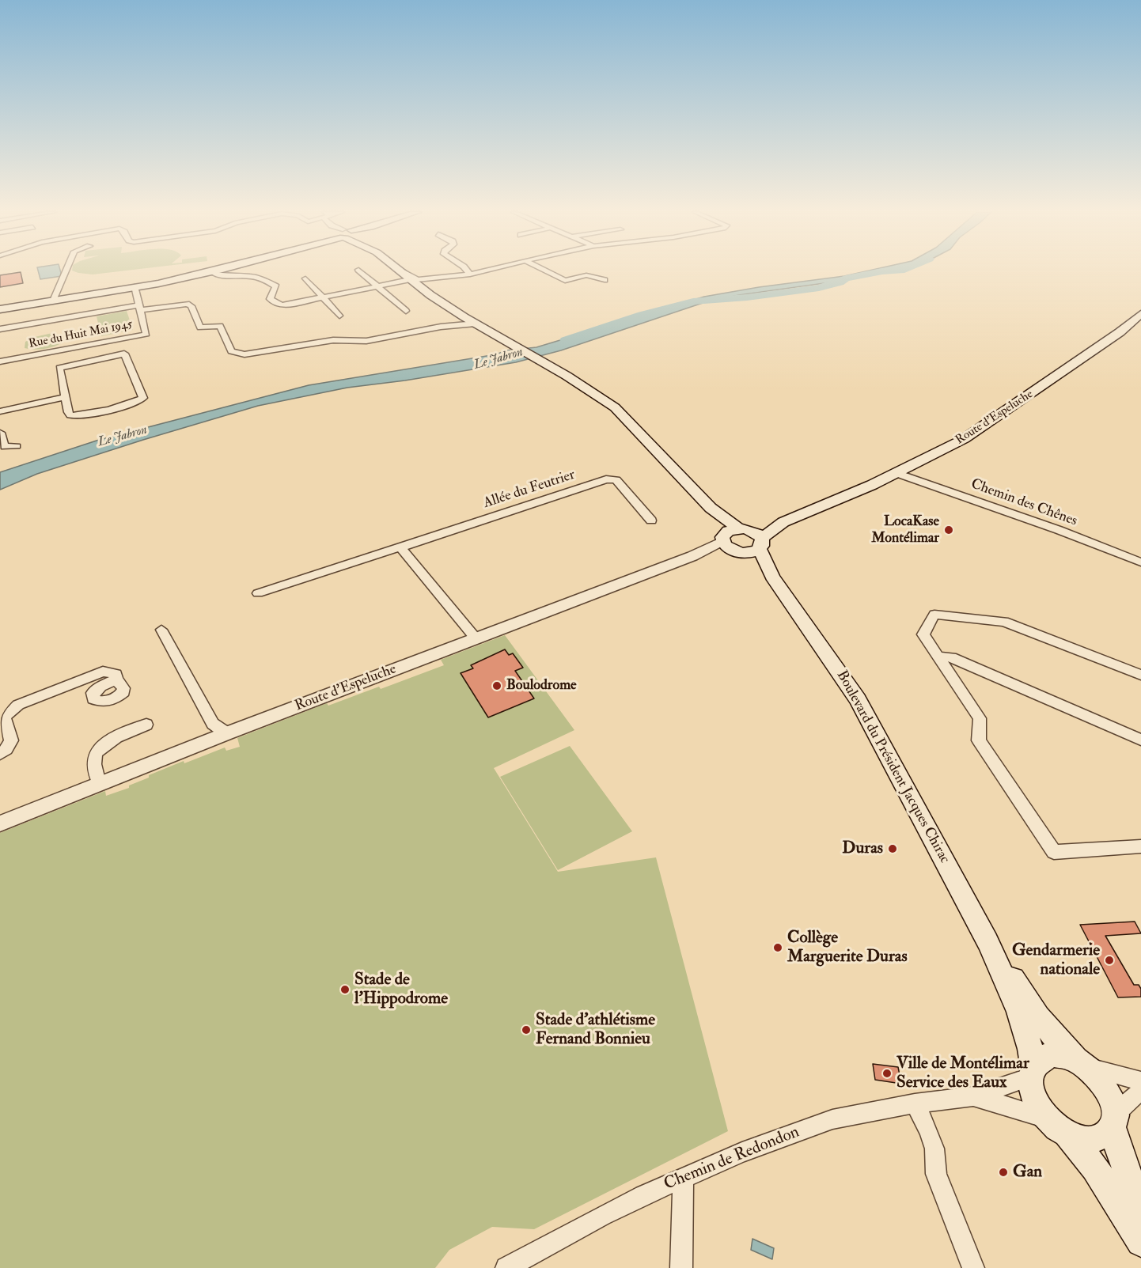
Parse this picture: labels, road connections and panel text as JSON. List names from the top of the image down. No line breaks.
{"streets":{"main road":["Route d'Espeluche","Boulevard du Président Jacques Chirac"],"street":["Rue du Huit Mai 1945","Allée du Feutrier","Chemin des Chênes","Chemin de Redondon"]},"crossings":[["Route d'Espeluche","Chemin des Chênes"],["Route d'Espeluche","Boulevard du Président Jacques Chirac"],["Boulevard du Président Jacques Chirac","Chemin de Redondon"]],"water":["Le Jabron"],"places":["LocaKase Montélimar","Boulodrome","Duras","Collège Marguerite Duras","Gendarmerie nationale","Stade de l'Hippodrome","Stade d'athlétisme Fernand Bonnieu","Ville de Montélimar Service des Eaux","Gan"]}
